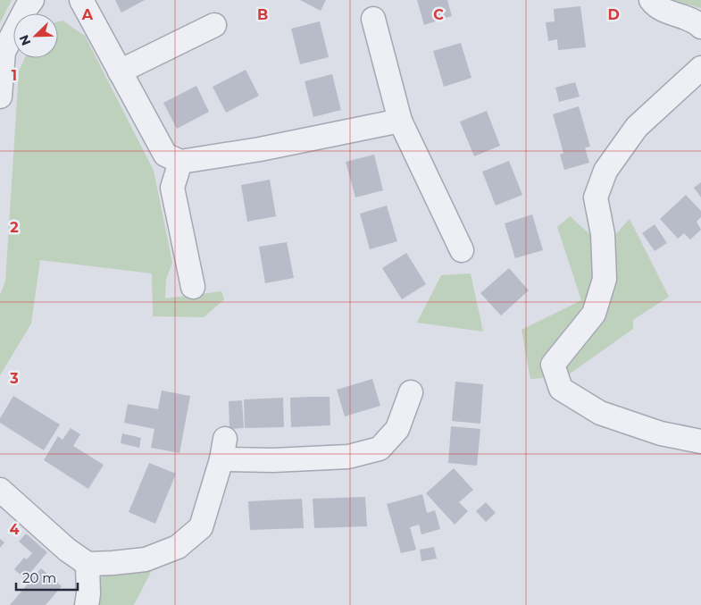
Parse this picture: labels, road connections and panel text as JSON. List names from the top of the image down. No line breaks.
{"scale_bar":"20 m","north":"bottom left","grid":{"columns":["A","B","C","D"],"rows":["1","2","3","4"]}}
